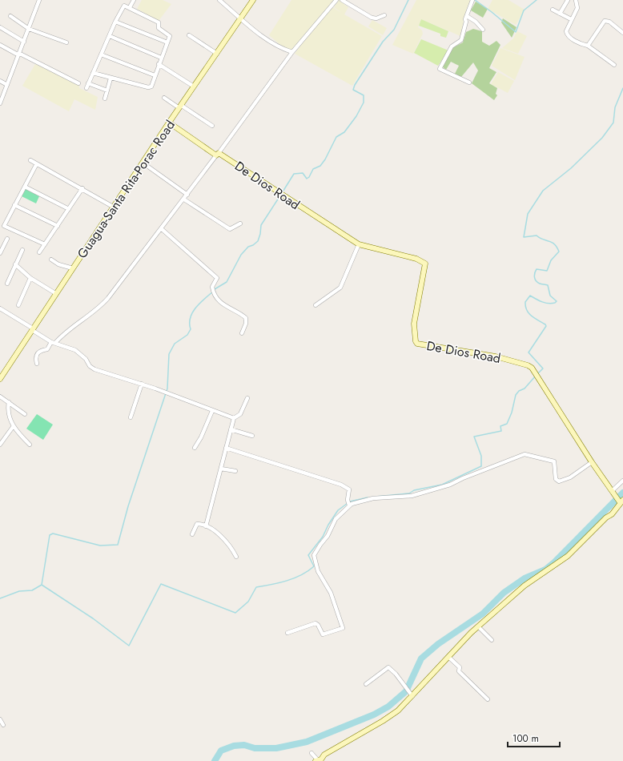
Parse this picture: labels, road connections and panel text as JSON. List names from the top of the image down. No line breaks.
{"streets":{"street":["De Dios Road","Guagua-Santa Rita-Porac Road"]},"crossings":[["De Dios Road","Guagua-Santa Rita-Porac Road"]],"scale_bar":"100 m"}
